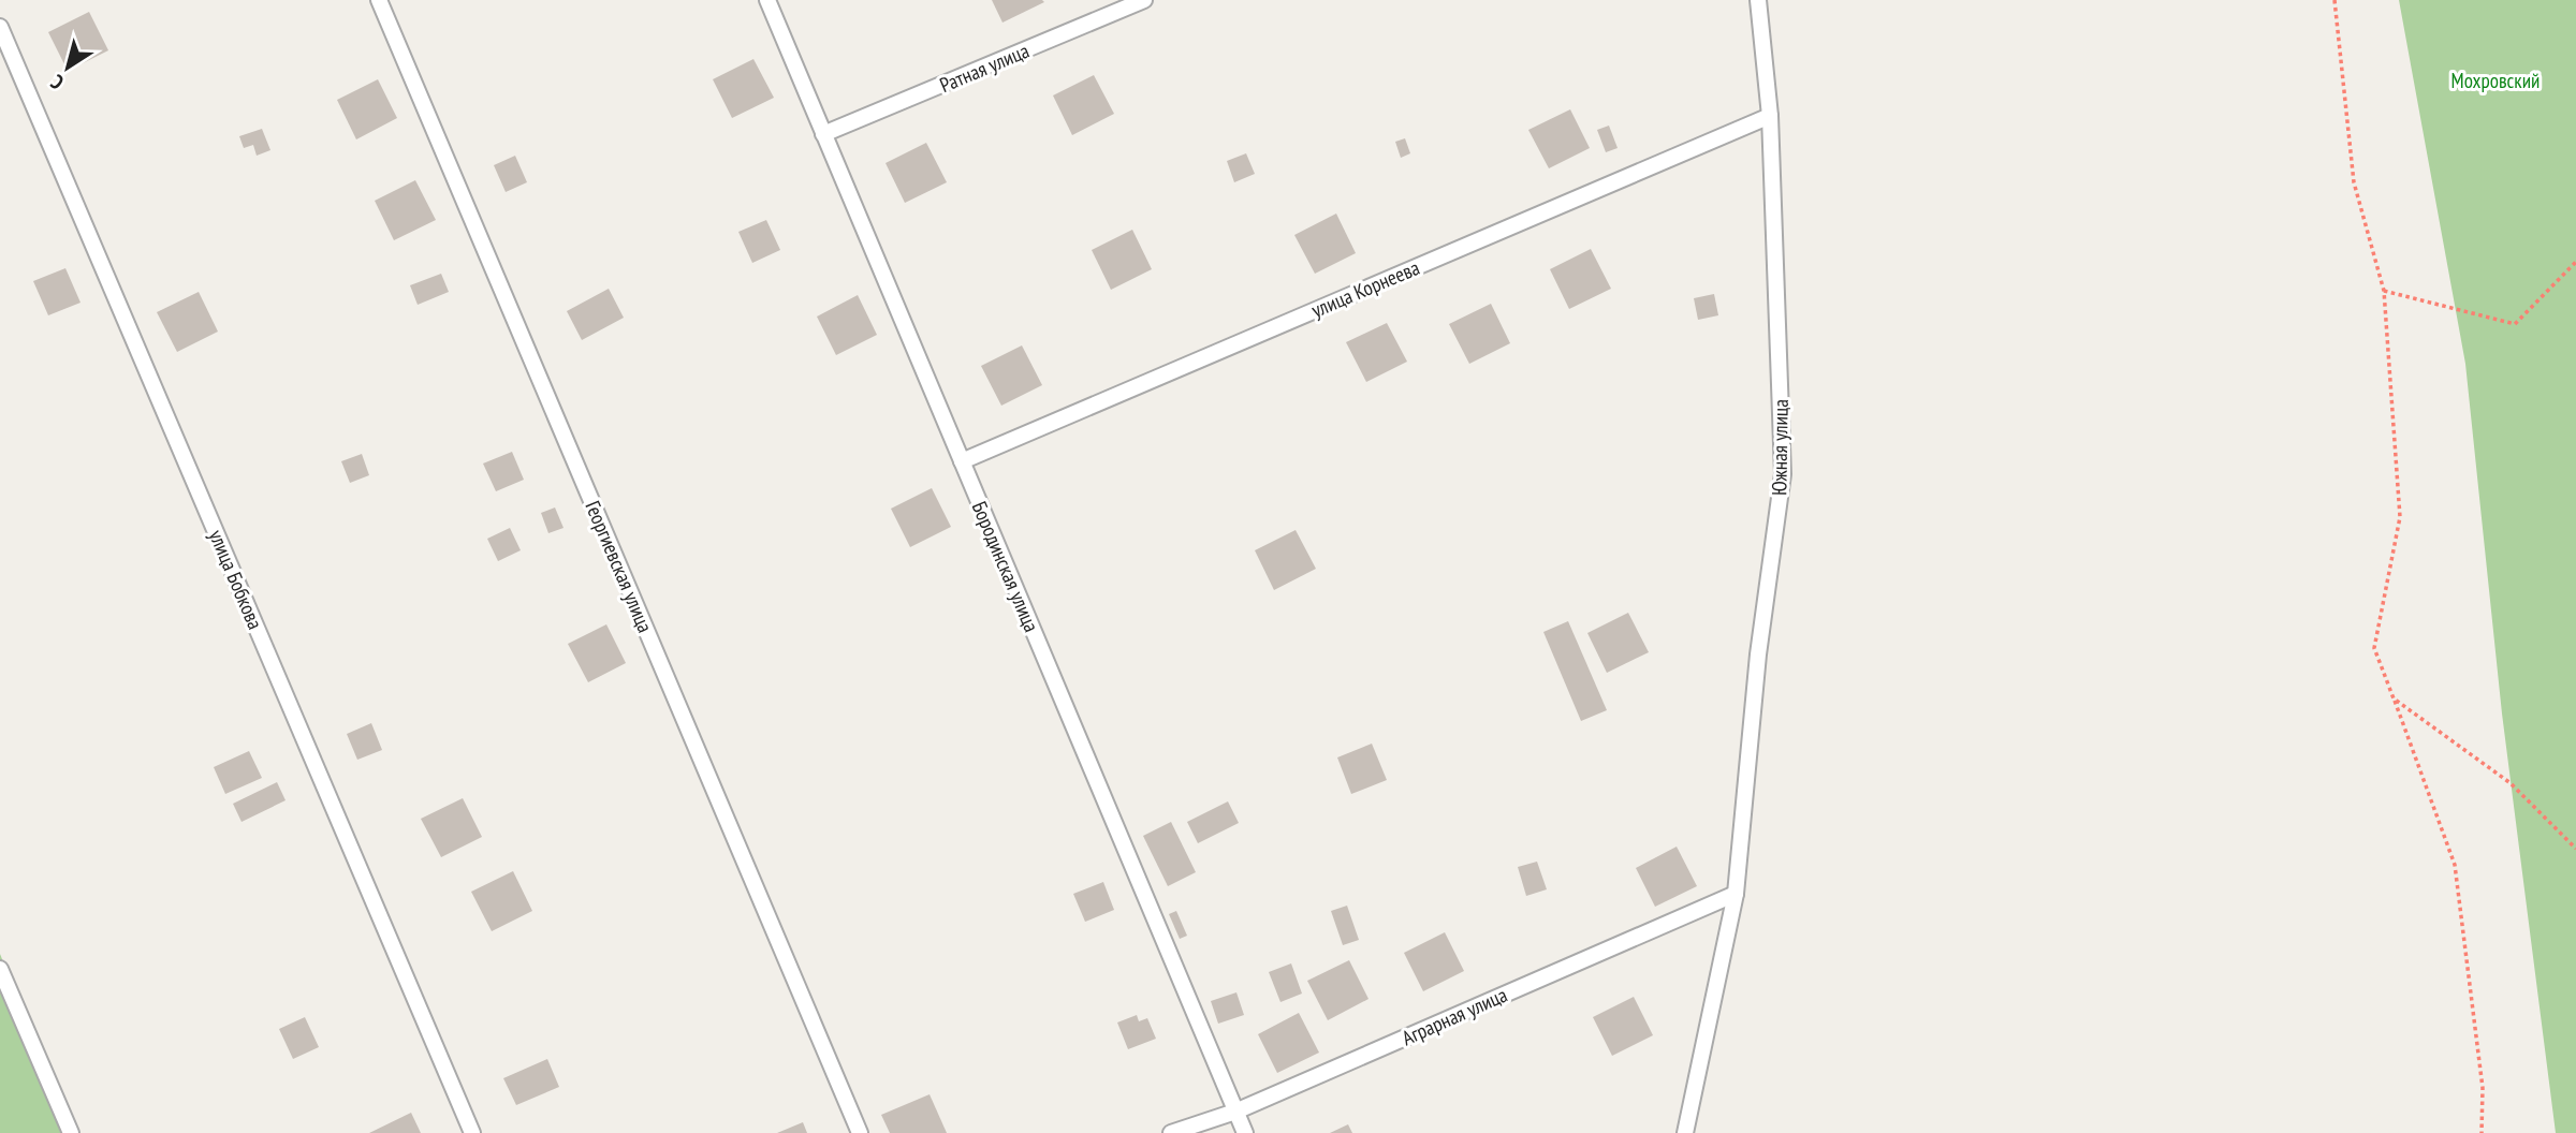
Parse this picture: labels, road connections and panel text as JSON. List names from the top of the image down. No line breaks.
{"streets":{"street":["Ратная улица","улица Корнеева","Южная улица","Георгиевская улица","Бородинская улица","улица Бобкова","Аграрная улица"]},"crossings":[["Ратная улица","Бородинская улица"],["улица Корнеева","Южная улица"],["улица Корнеева","Бородинская улица"],["Южная улица","Аграрная улица"],["Бородинская улица","Аграрная улица"]],"parks":["Мохровский"],"north":"bottom left"}
